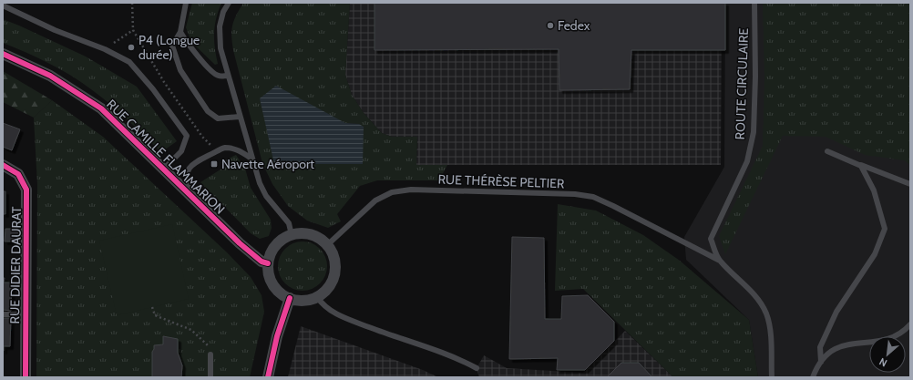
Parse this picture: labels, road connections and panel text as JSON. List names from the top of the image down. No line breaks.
{"streets":{"street":["RUE CAMILLE FLAMMARION","RUE DIDIER DAURAT"],"lane":["ROUTE CIRCULAIRE","RUE THÉRÈSE PELTIER"]},"crossings":[["ROUTE CIRCULAIRE","RUE THÉRÈSE PELTIER"],["RUE CAMILLE FLAMMARION","RUE THÉRÈSE PELTIER"]],"places":{"other":["Fedex","P4 (Longue durée)"],"transit":["Navette Aéroport"]},"north":"bottom left"}
